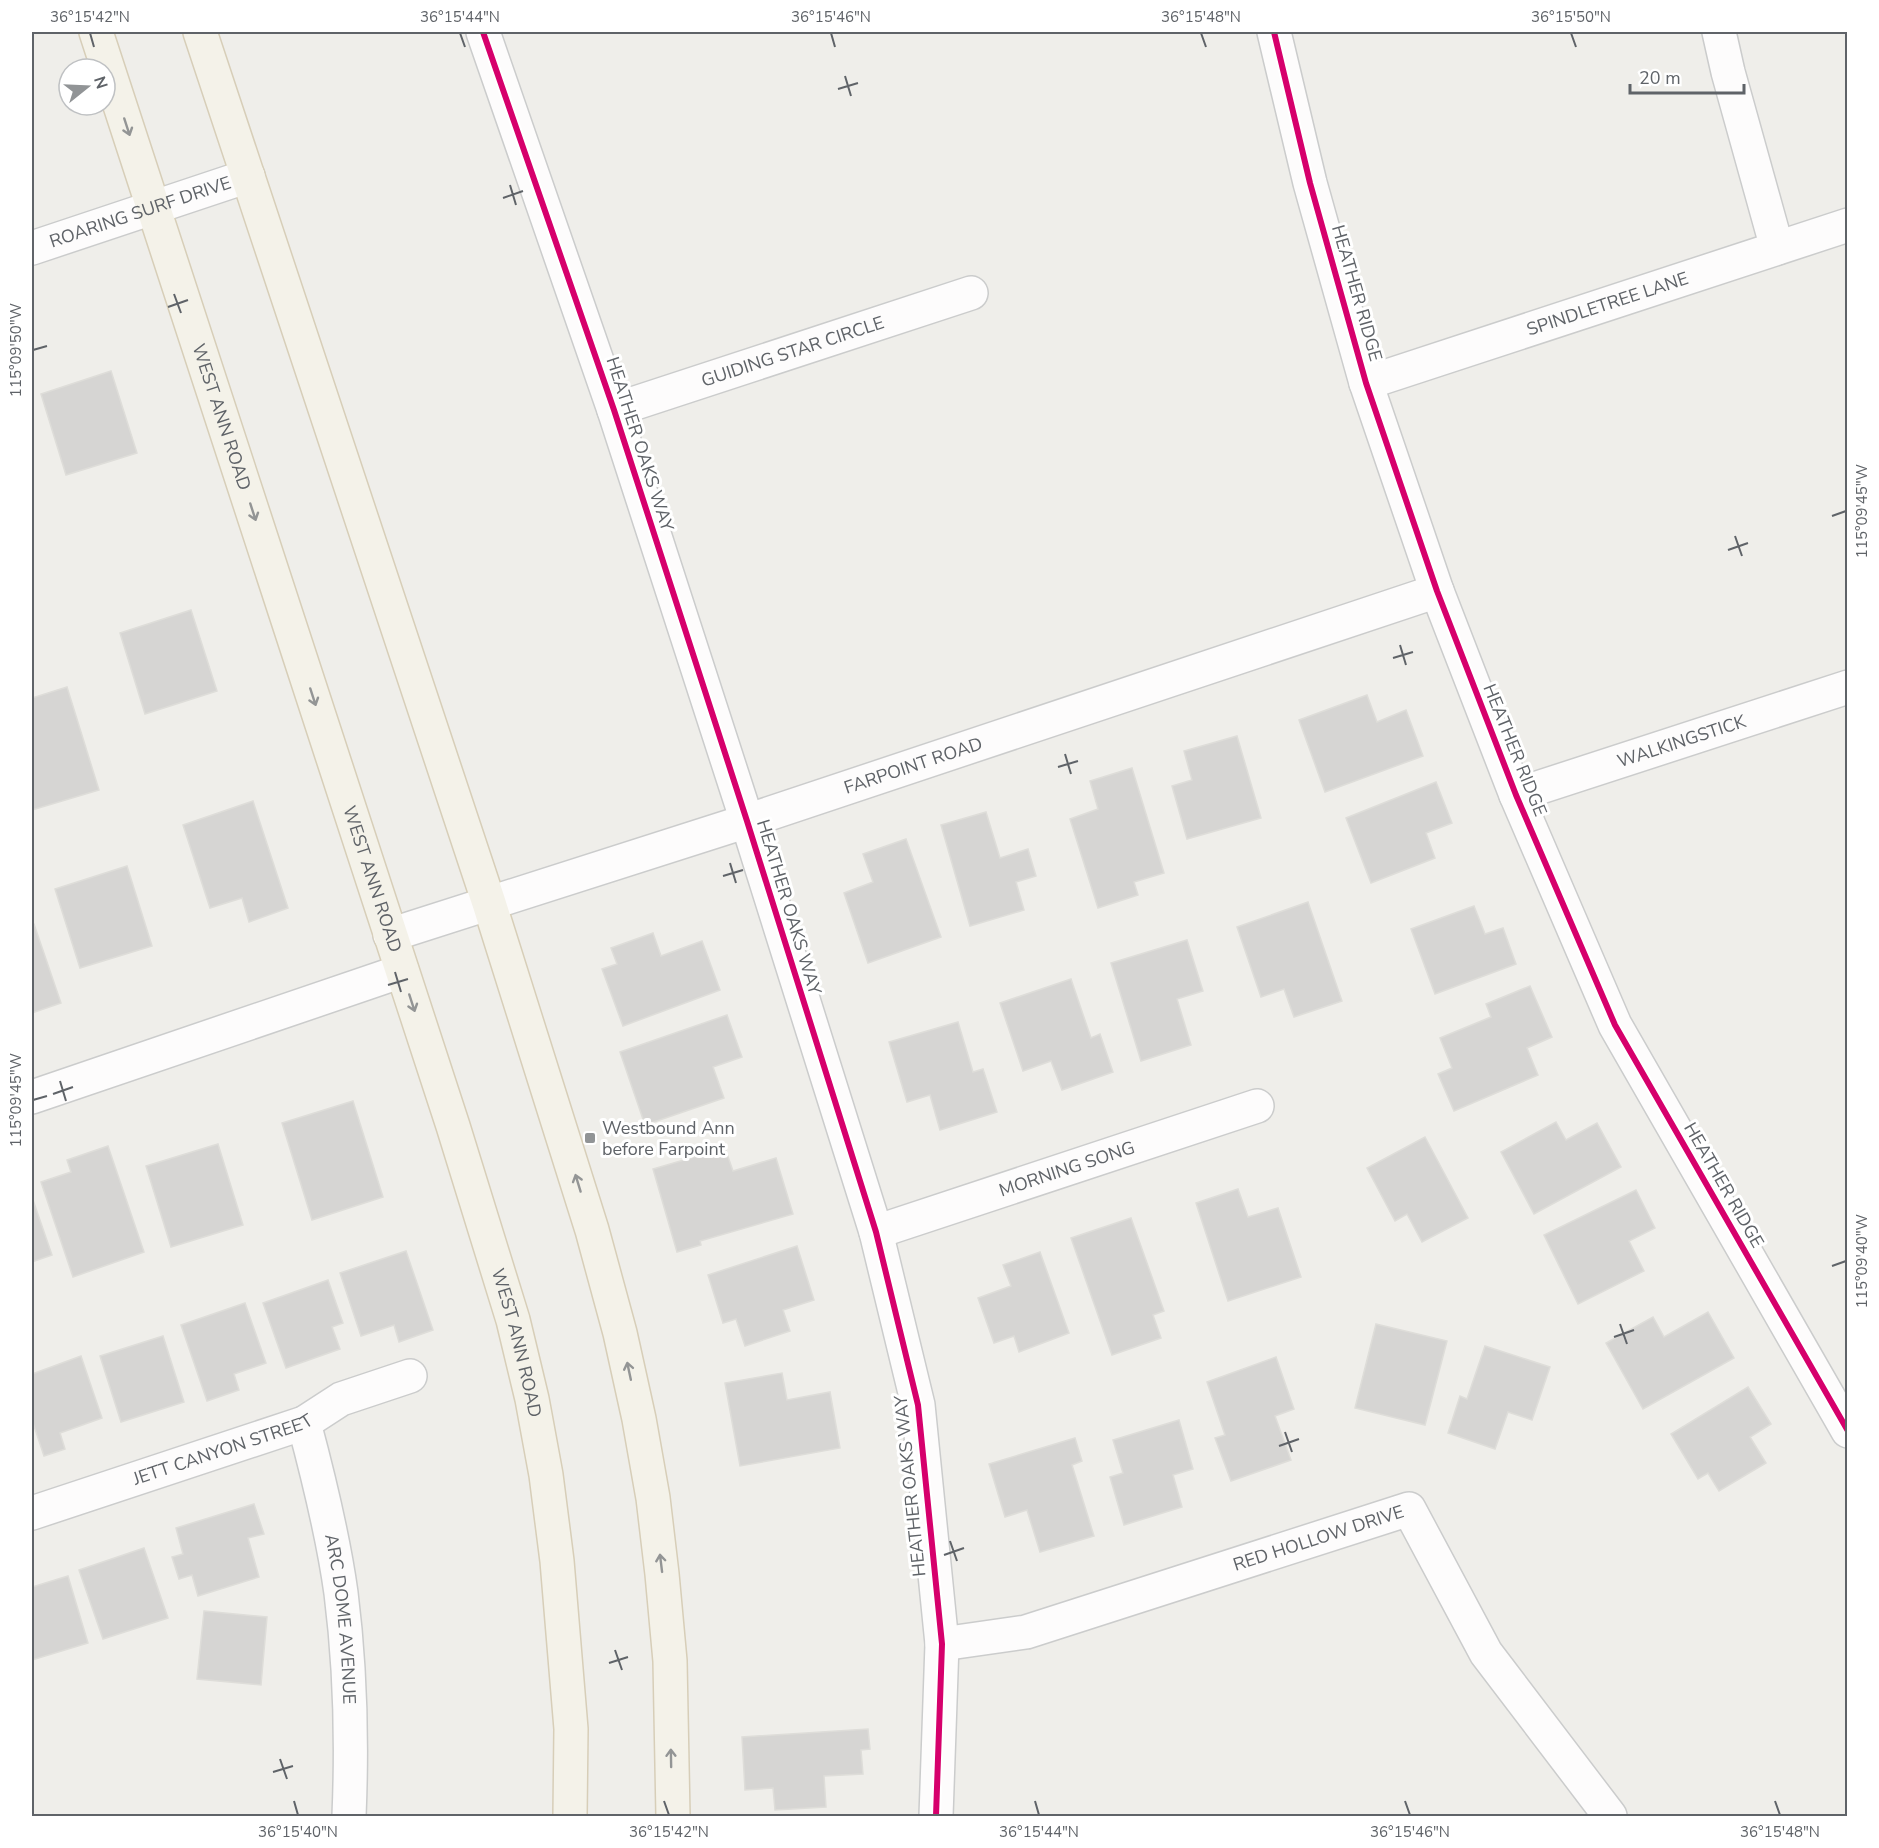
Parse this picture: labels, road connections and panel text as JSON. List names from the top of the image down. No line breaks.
{"streets":{"main road":["WEST ANN ROAD"],"street":["ROARING SURF DRIVE","HEATHER RIDGE","SPINDLETREE LANE","GUIDING STAR CIRCLE","HEATHER OAKS WAY","WALKINGSTICK","FARPOINT ROAD","MORNING SONG","JETT CANYON STREET","RED HOLLOW DRIVE","ARC DOME AVENUE"]},"crossings":[["ROARING SURF DRIVE","WEST ANN ROAD"],["HEATHER RIDGE","SPINDLETREE LANE"],["HEATHER RIDGE","WALKINGSTICK"],["HEATHER RIDGE","FARPOINT ROAD"],["GUIDING STAR CIRCLE","HEATHER OAKS WAY"],["WEST ANN ROAD","FARPOINT ROAD"],["HEATHER OAKS WAY","FARPOINT ROAD"],["HEATHER OAKS WAY","MORNING SONG"],["HEATHER OAKS WAY","RED HOLLOW DRIVE"],["JETT CANYON STREET","ARC DOME AVENUE"]],"places":{"transit":["Westbound Ann before Farpoint"]},"scale_bar":"20 m","north":"right","coordinates":["36°15'42\"N","36°15'44\"N","36°15'46\"N","36°15'48\"N","36°15'50\"N","115°09'50\"W","115°09'45\"W","115°09'40\"W","36°15'40\"N"]}
